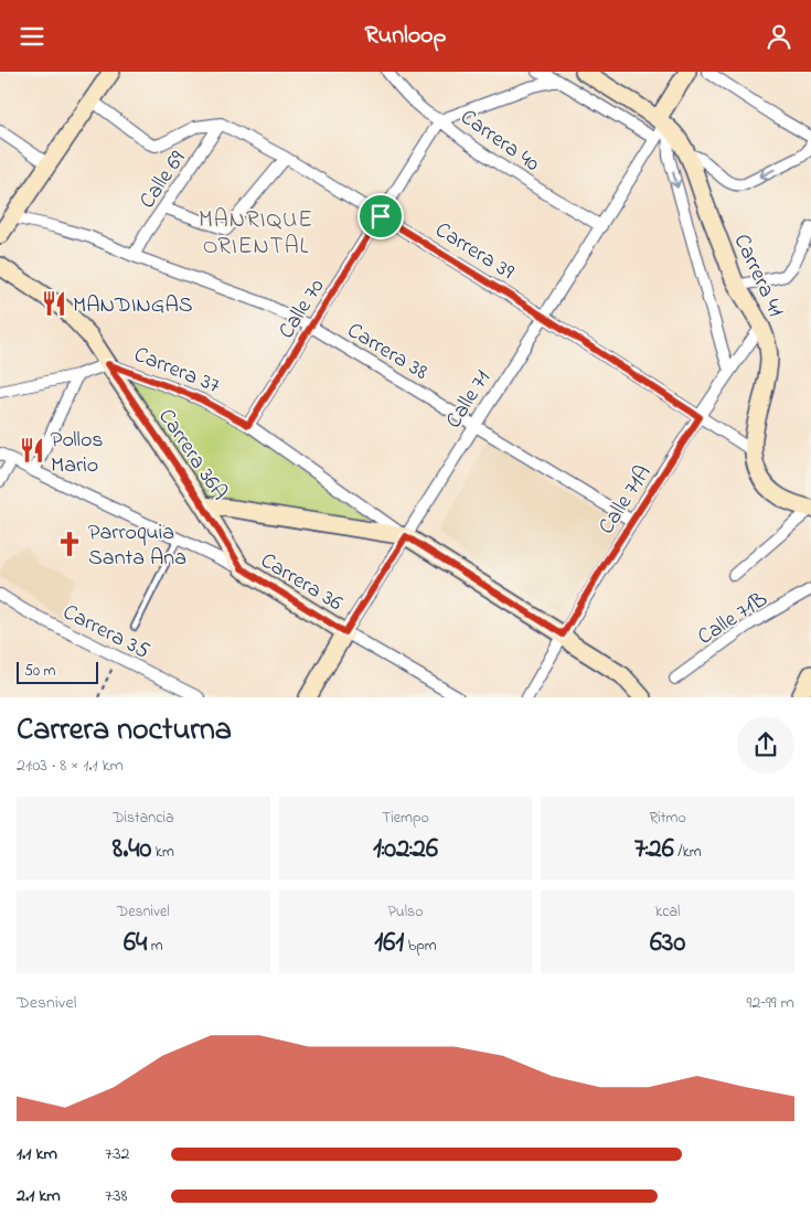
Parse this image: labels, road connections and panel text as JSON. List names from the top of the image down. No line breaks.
{"streets":{"street":["Carrera 40","Calle 69","Carrera 39","Carrera 41","Calle 70","Carrera 38","Carrera 37","Calle 71","Carrera 36A","Calle 71A","Carrera 36","Calle 71B","Carrera 35"]},"crossings":[["Carrera 40","Calle 70"],["Carrera 40","Calle 71"],["Calle 69","Carrera 39"],["Calle 69","Carrera 38"],["Carrera 39","Carrera 41"],["Carrera 39","Calle 70"],["Carrera 39","Calle 71"],["Carrera 39","Calle 71A"],["Carrera 41","Calle 71"],["Carrera 41","Calle 71A"],["Calle 70","Carrera 38"],["Calle 70","Carrera 37"],["Carrera 38","Calle 71"],["Carrera 38","Calle 71A"],["Carrera 37","Calle 71"],["Carrera 37","Carrera 36A"],["Carrera 37","Calle 71A"],["Calle 71","Carrera 36"],["Carrera 36A","Carrera 36"]],"districts":["MANRIQUE ORIENTAL"],"places":{"restaurant":["MANDINGAS","Pollos Mario"],"church":["Parroquia Santa Ana"]},"scale_bar":"50 m","page":{"header":"Runloop","scale":"50 m","heading":["Carrera nocturna","21:03 · 8 × 1.1 km"],"stats":[["Distancia","8.40 km"],["Tiempo","1:02:26"],["Ritmo","7:26 /km"],["Desnivel","64 m"],["Pulso","161 bpm"],["kcal","630"]],"chart":["Desnivel","92–99 m"],"list":[{"name":"1.1 km","note":"7:32"},{"name":"2.1 km","note":"7:38"}]}}
